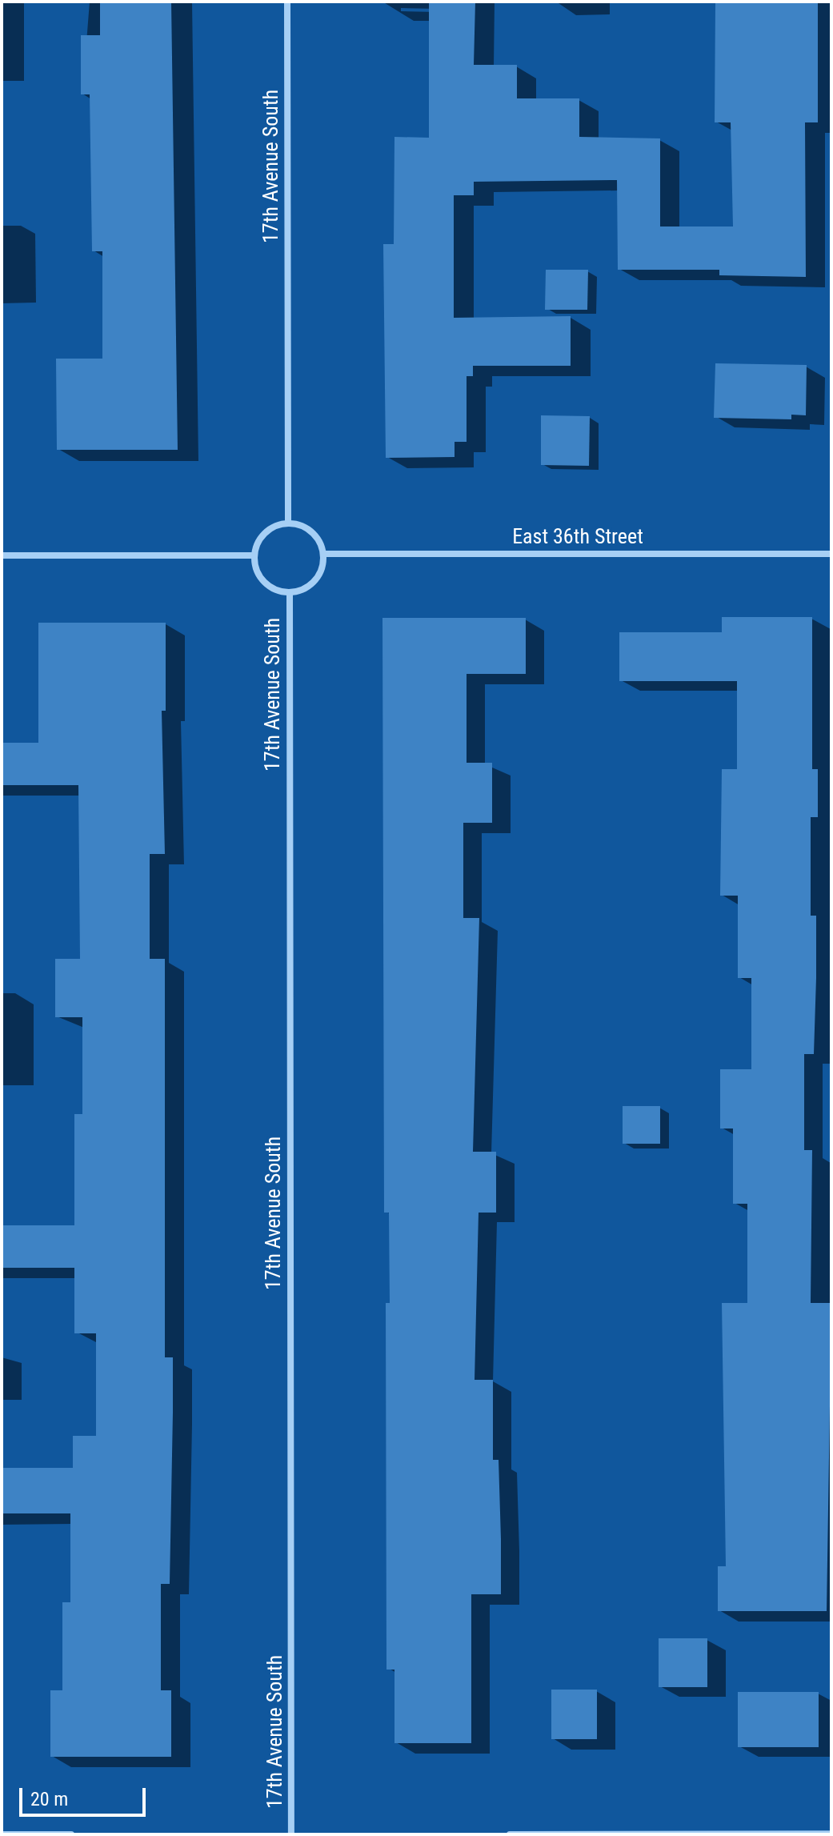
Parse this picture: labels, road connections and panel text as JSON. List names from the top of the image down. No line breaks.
{"streets":{"street":["17th Avenue South","East 36th Street"]},"crossings":[["17th Avenue South","East 36th Street"]],"scale_bar":"20 m"}
